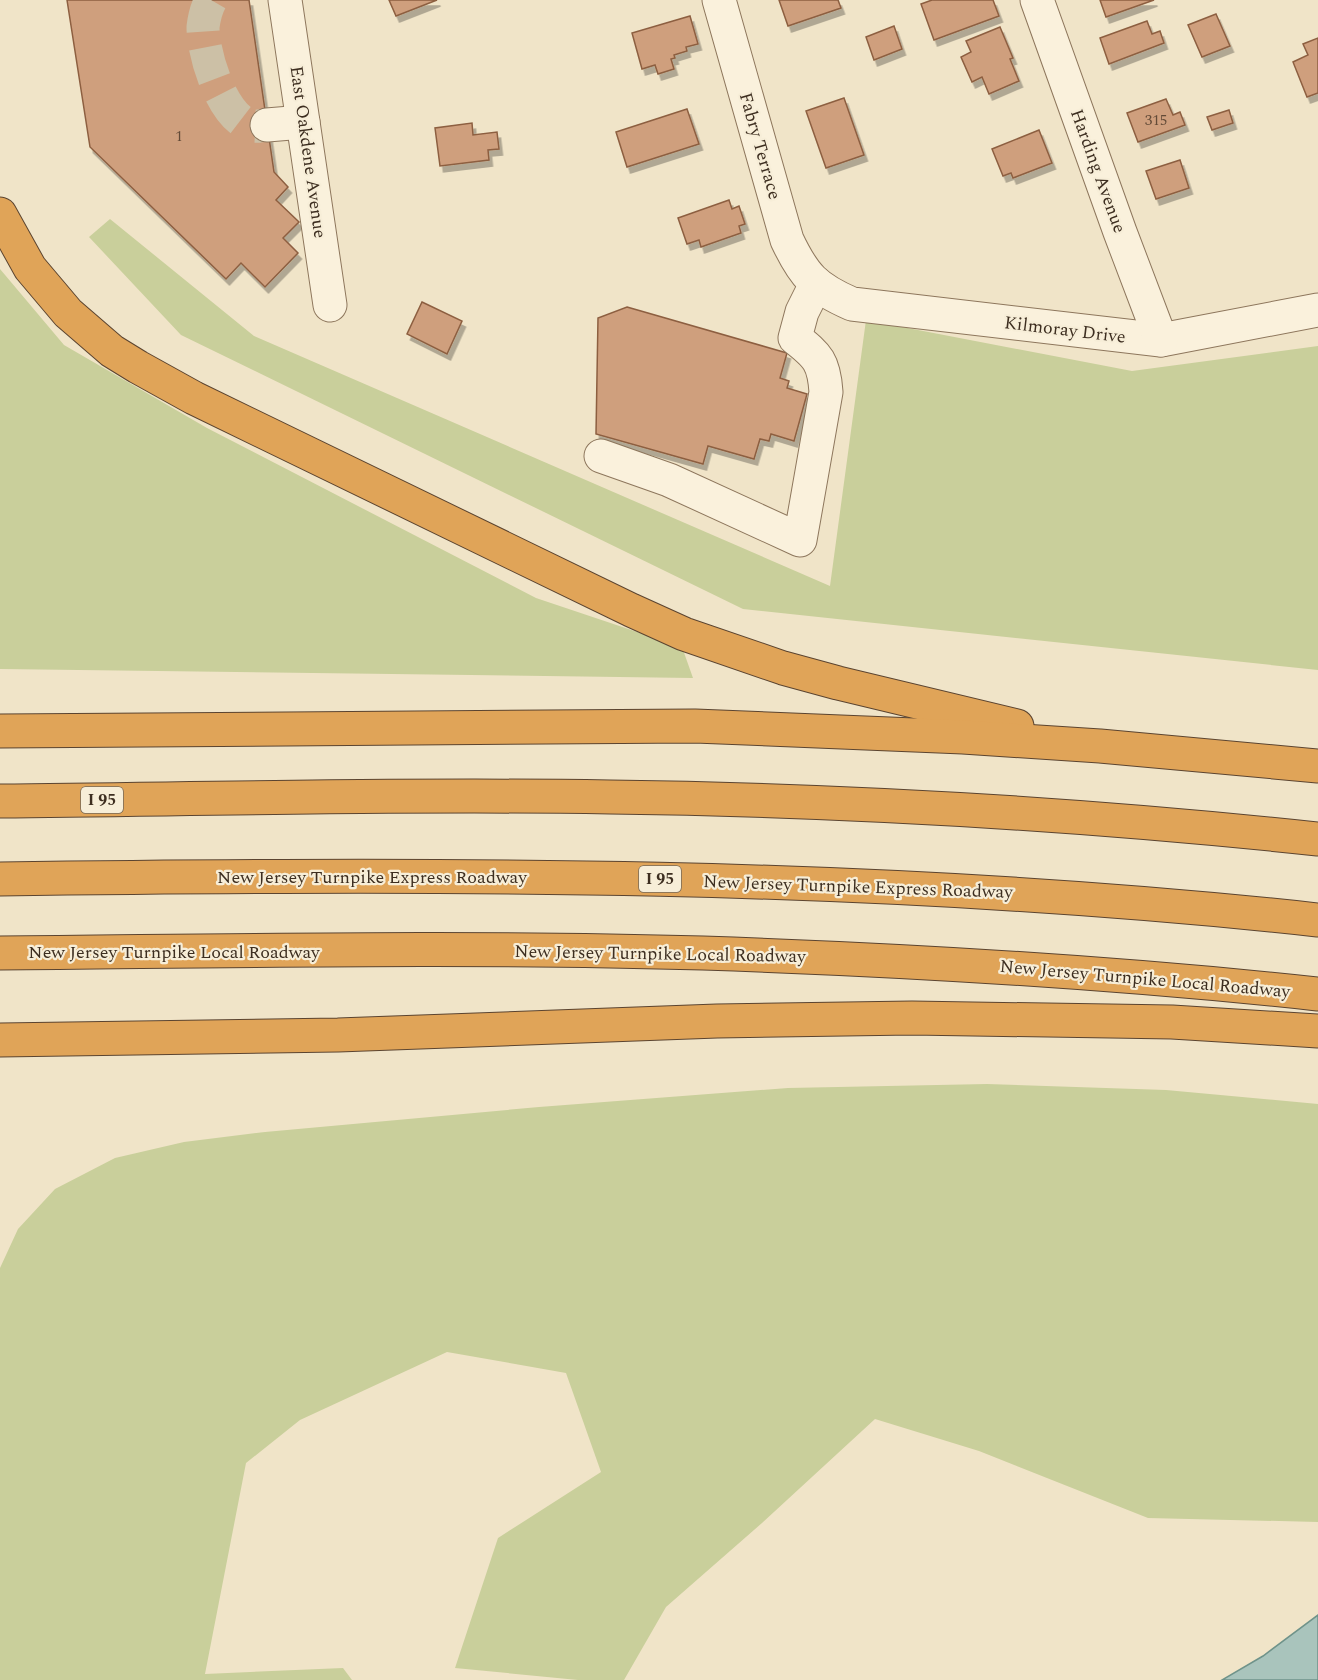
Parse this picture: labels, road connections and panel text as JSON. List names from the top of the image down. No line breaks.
{"streets":{"highway":["I 95","New Jersey Turnpike Express Roadway","New Jersey Turnpike Local Roadway"],"street":["Fabry Terrace","East Oakdene Avenue","Harding Avenue","Kilmoray Drive"]},"crossings":[["Fabry Terrace","Kilmoray Drive"],["Harding Avenue","Kilmoray Drive"]],"house_numbers":["315","1"]}
